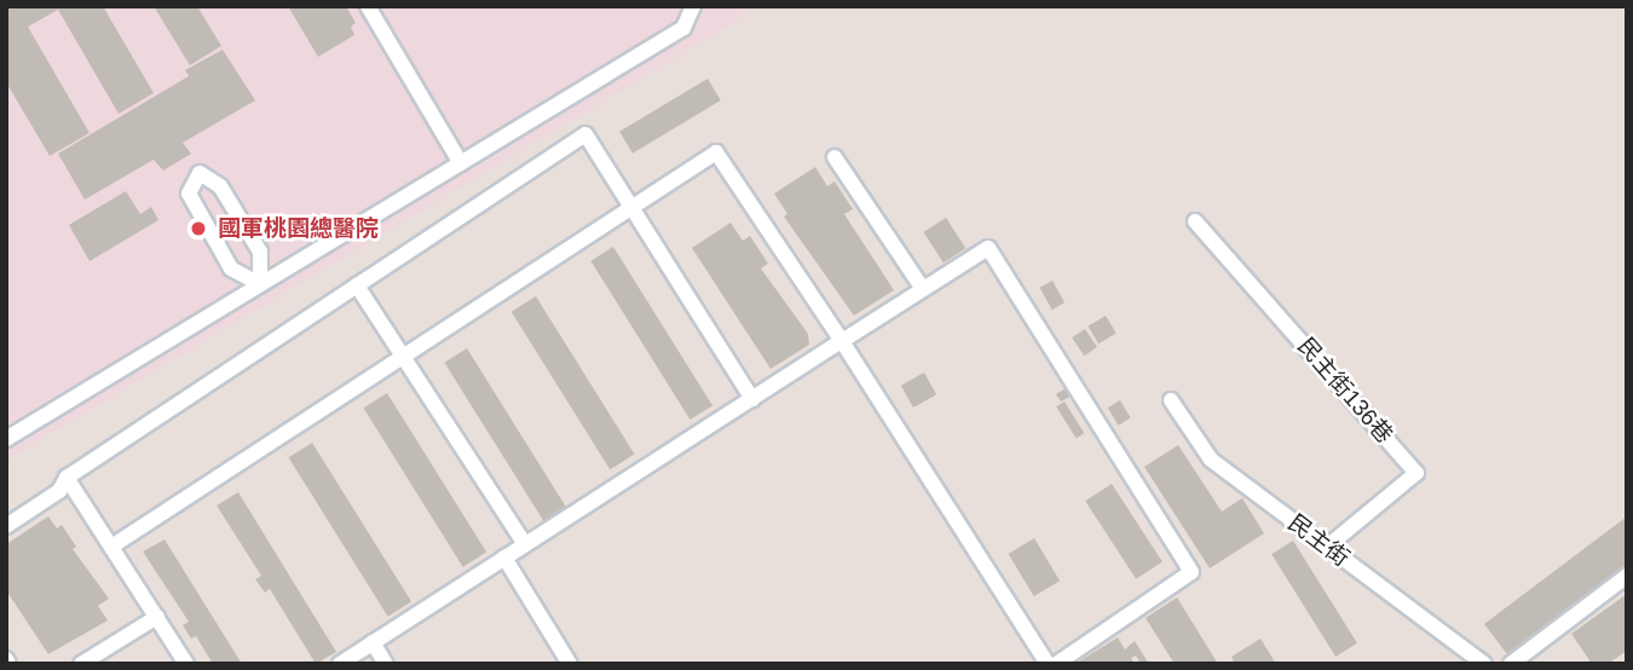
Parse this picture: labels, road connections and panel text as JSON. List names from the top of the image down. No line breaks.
{"streets":{"street":["民主街136巷","民主街"]},"crossings":[["民主街136巷","民主街"]],"places":["國軍桃園總醫院"]}
